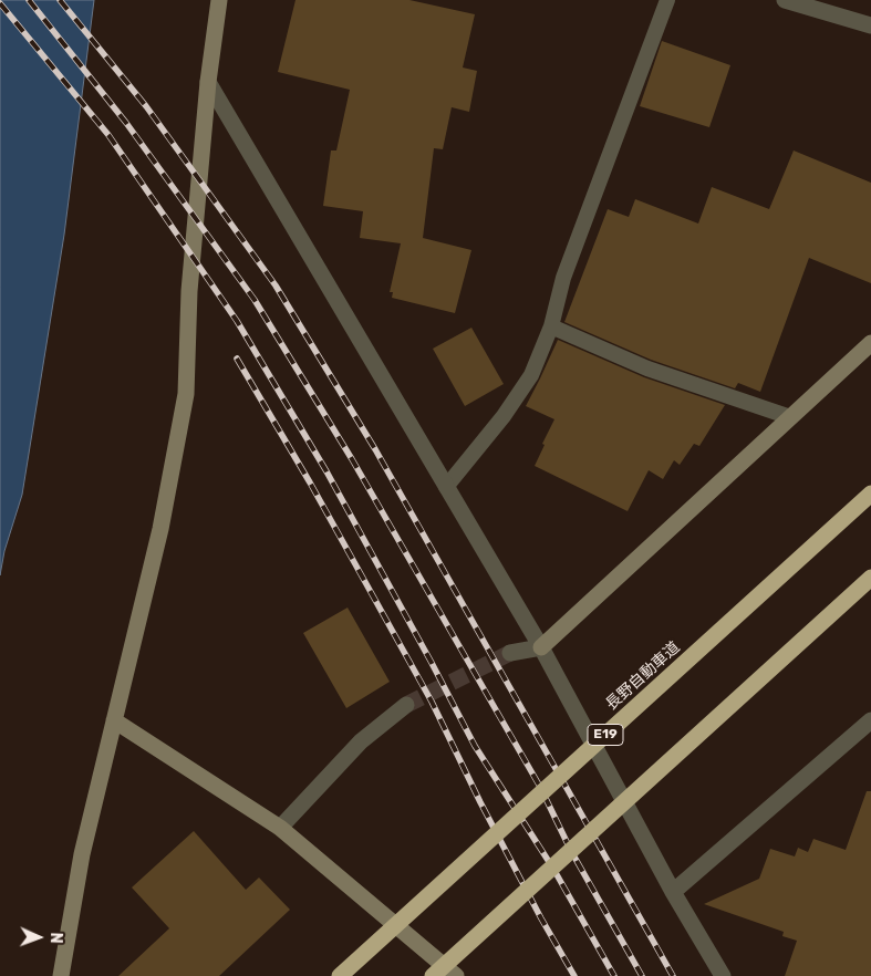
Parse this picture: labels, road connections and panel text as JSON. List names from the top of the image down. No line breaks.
{"streets":{"highway":["長野自動車道","E19"]},"north":"right"}
